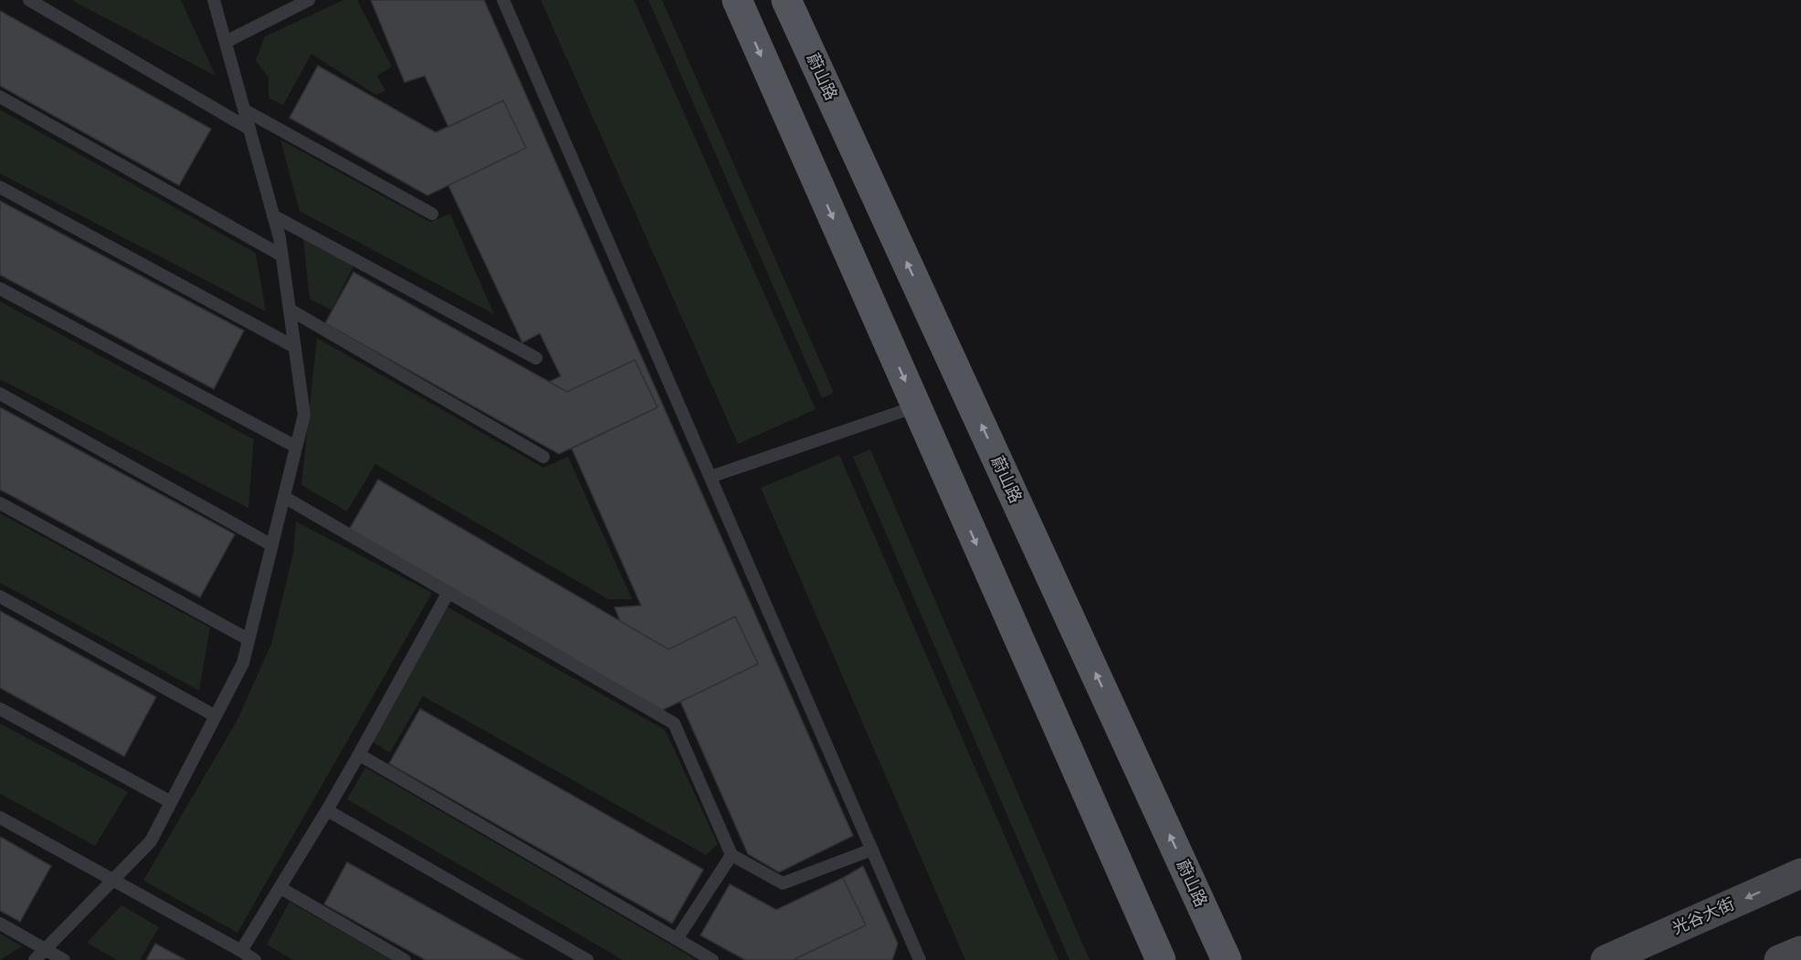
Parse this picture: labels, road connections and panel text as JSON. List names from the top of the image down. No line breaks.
{"streets":{"main road":["蔚山路","光谷大街"]},"one_way":["光谷大街"]}
